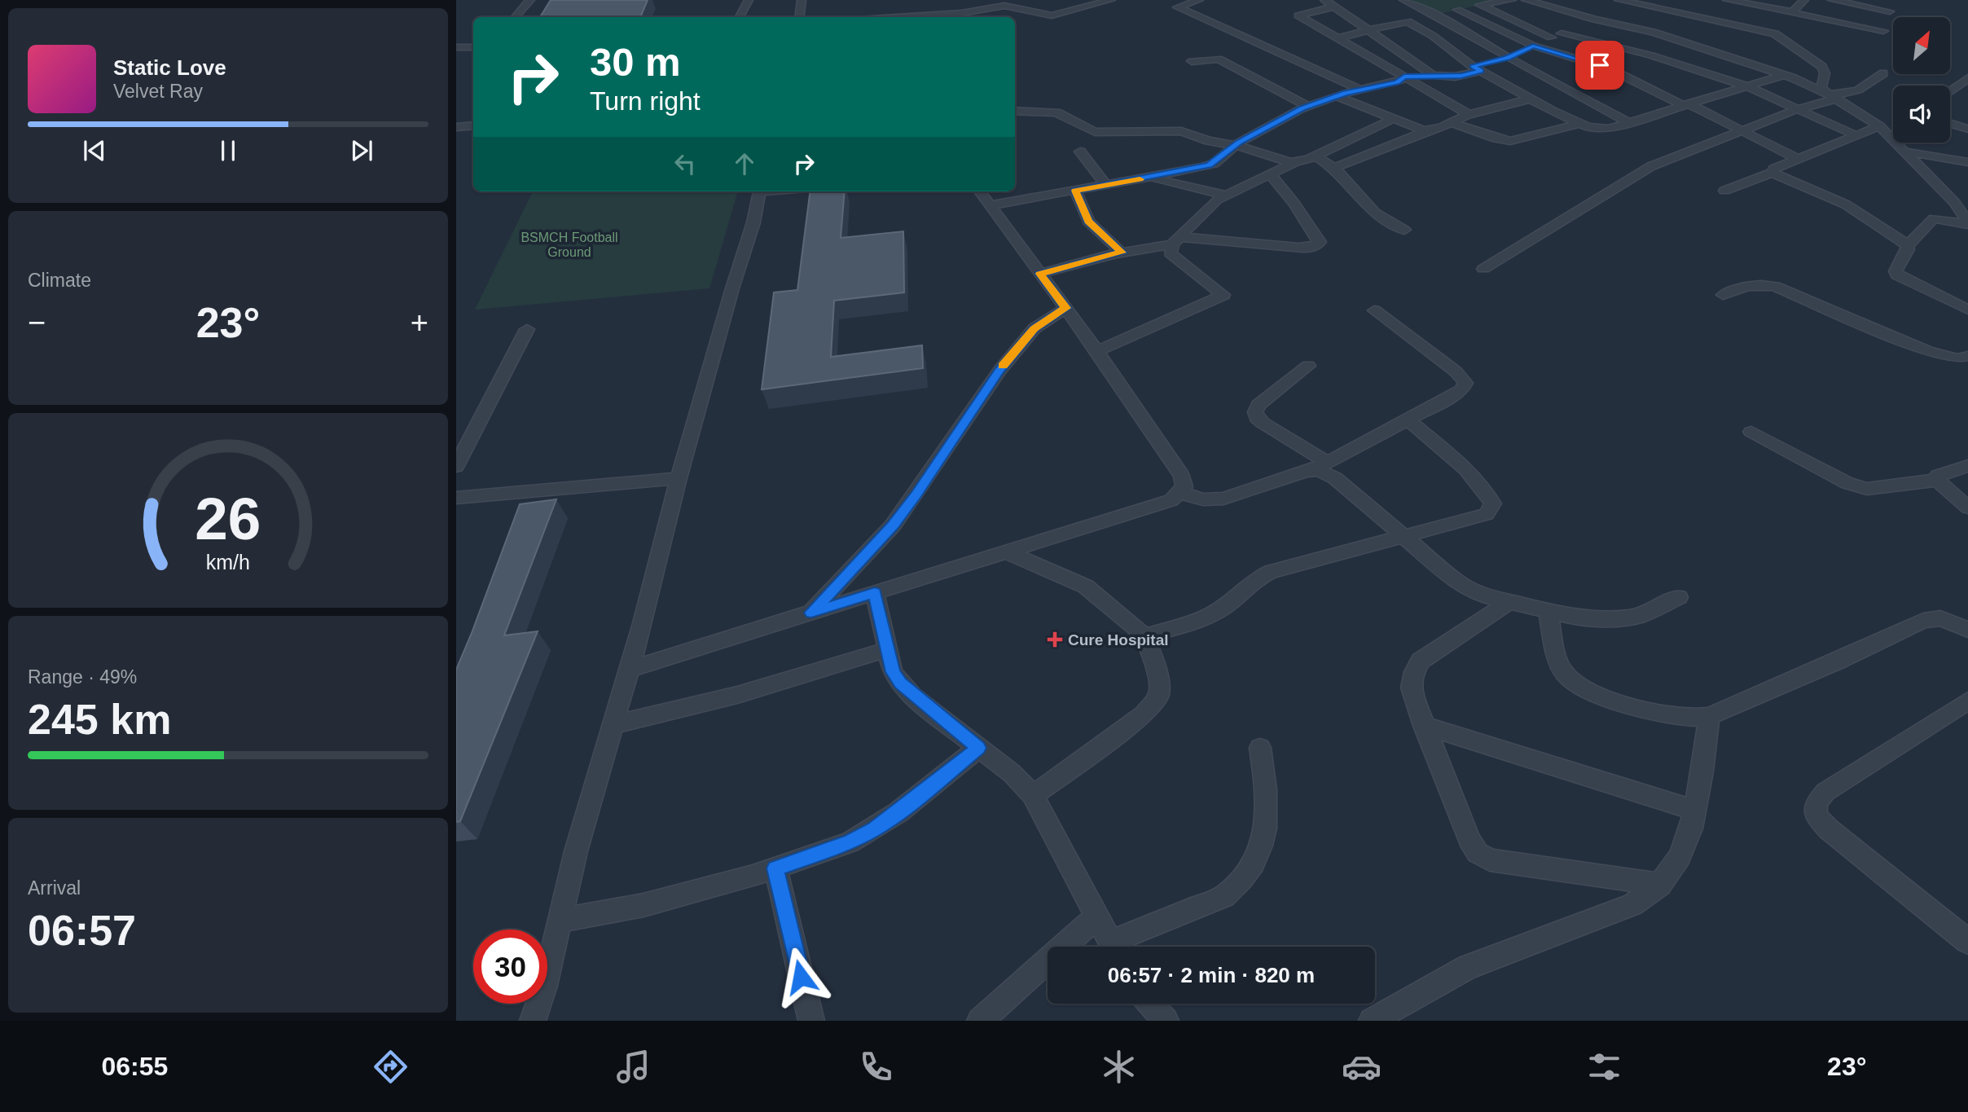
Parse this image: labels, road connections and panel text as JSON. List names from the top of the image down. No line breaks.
{"parks":["BSMCH Football Ground"],"places":{"health":["Cure Hospital"]},"north":"top right","page":{"turn":["30 m","Turn right"],"song":["Static Love","Velvet Ray"],"tile":["Climate",["Range · 49%","245 km"],["Arrival","06:57"]],"heat":["−","23°","+"],"limit":"30","trip":"06:57 · 2 min · 820 m","tabs":["06:55","23°"],"gauge":["26","km/h"]}}
